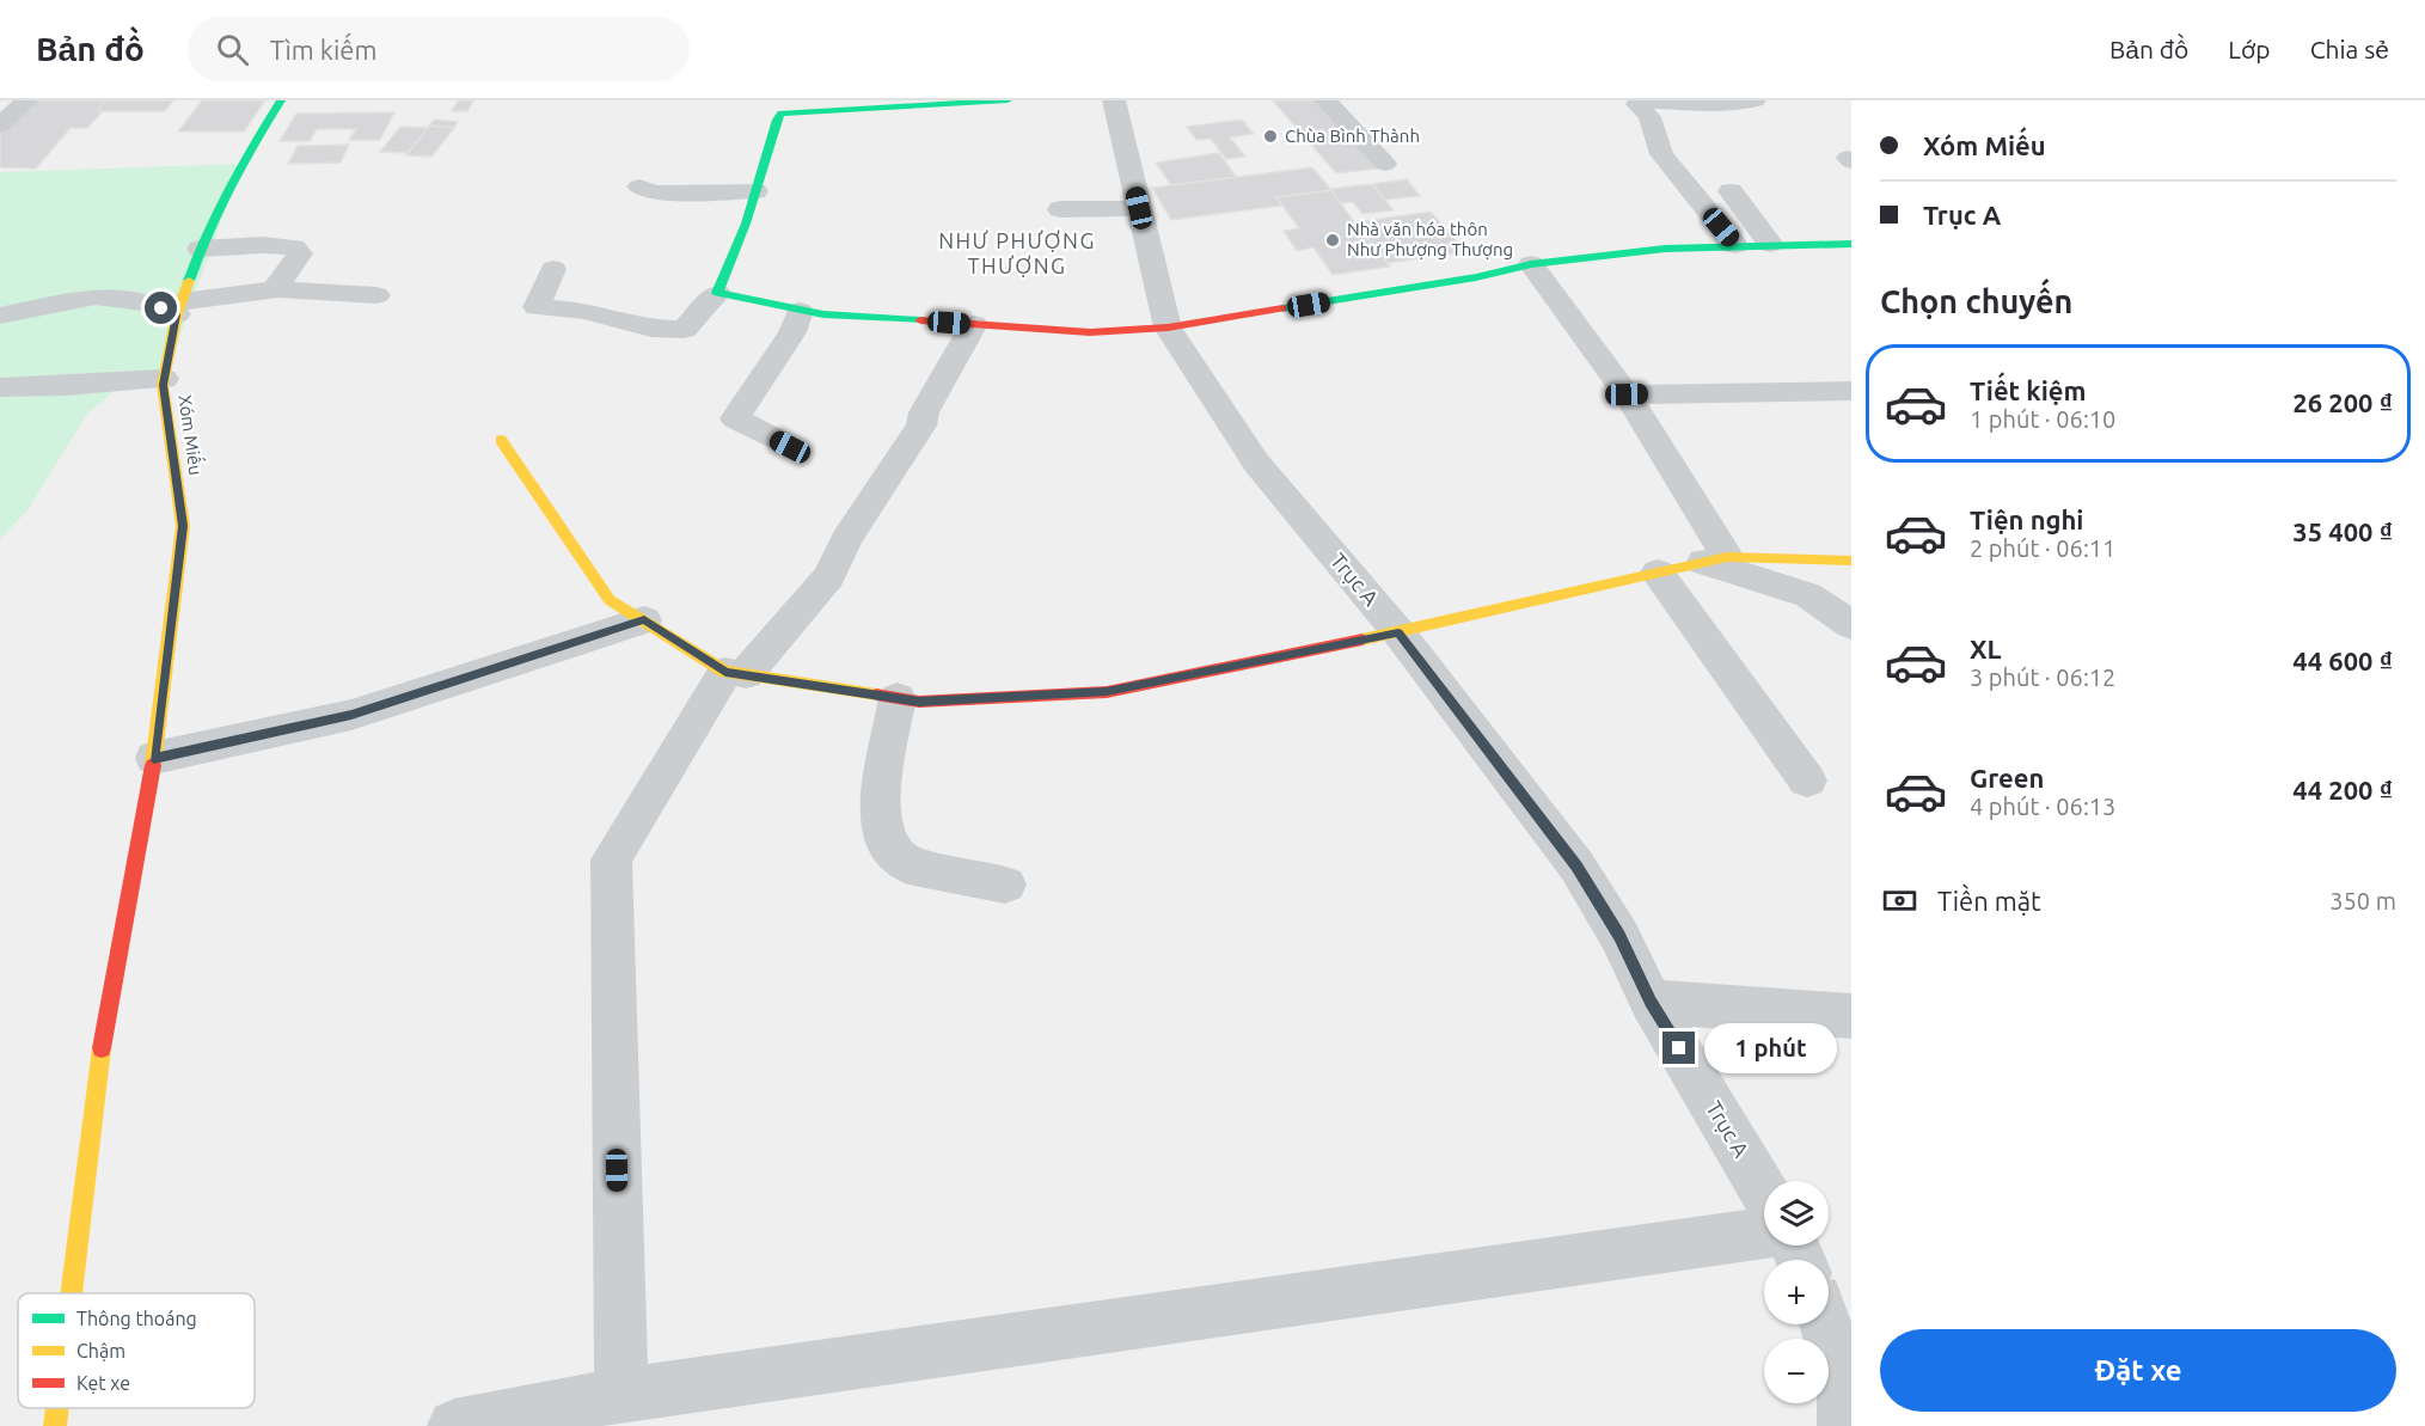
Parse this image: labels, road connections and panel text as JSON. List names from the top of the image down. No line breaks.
{"streets":{"street":["Xóm Miếu","Trục A"]},"districts":["NHƯ PHƯỢNG THƯỢNG"],"places":["Chùa Bình Thành","Nhà văn hóa thôn Như Phượng Thượng"],"legend":["Thông thoáng","Chậm","Kẹt xe"],"page":{"header":"Bản đồ","search":"Tìm kiếm","nav":["Bản đồ","Lớp","Chia sẻ"],"banner":["Xóm Miếu","Trục A"],"heading":"Chọn chuyến","list":[{"name":"Tiết kiệm","note":"1 phút · 06:10","value":"26 200 ₫"},{"name":"Tiện nghi","note":"2 phút · 06:11","value":"35 400 ₫"},{"name":"XL","note":"3 phút · 06:12","value":"44 600 ₫"},{"name":"Green","note":"4 phút · 06:13","value":"44 200 ₫"}],"pay":["Tiền mặt","350 m"],"bubble":"1 phút","map_buttons":["+","−"],"buttons":"Đặt xe"}}
